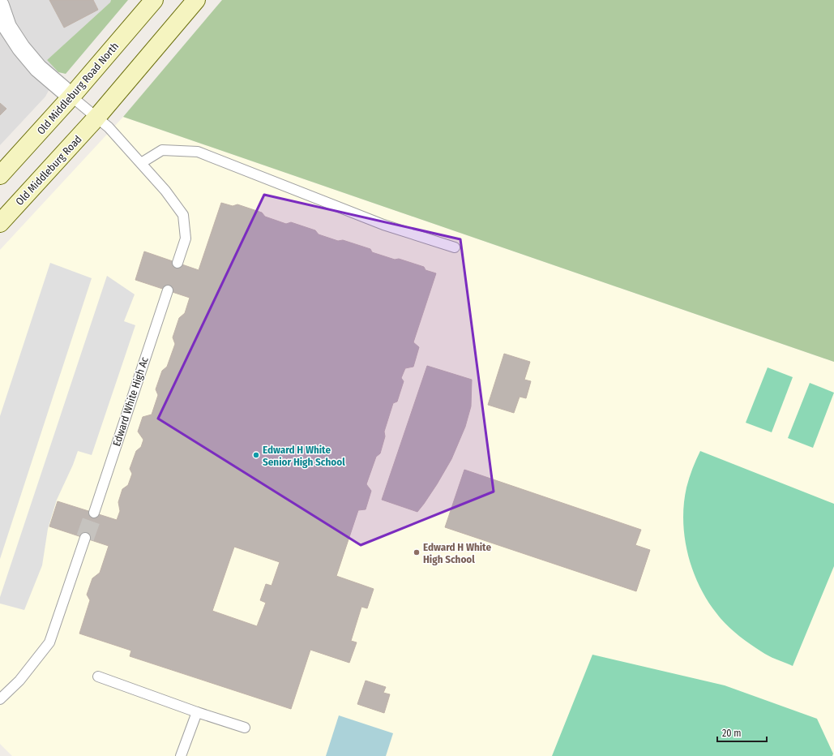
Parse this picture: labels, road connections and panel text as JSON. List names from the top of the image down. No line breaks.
{"streets":{"main road":["Old Middleburg Road North","Old Middleburg Road"],"lane":["Edward White High Ac"]},"places":["Edward H White Senior High School","Edward H White High School"],"scale_bar":"20 m"}
